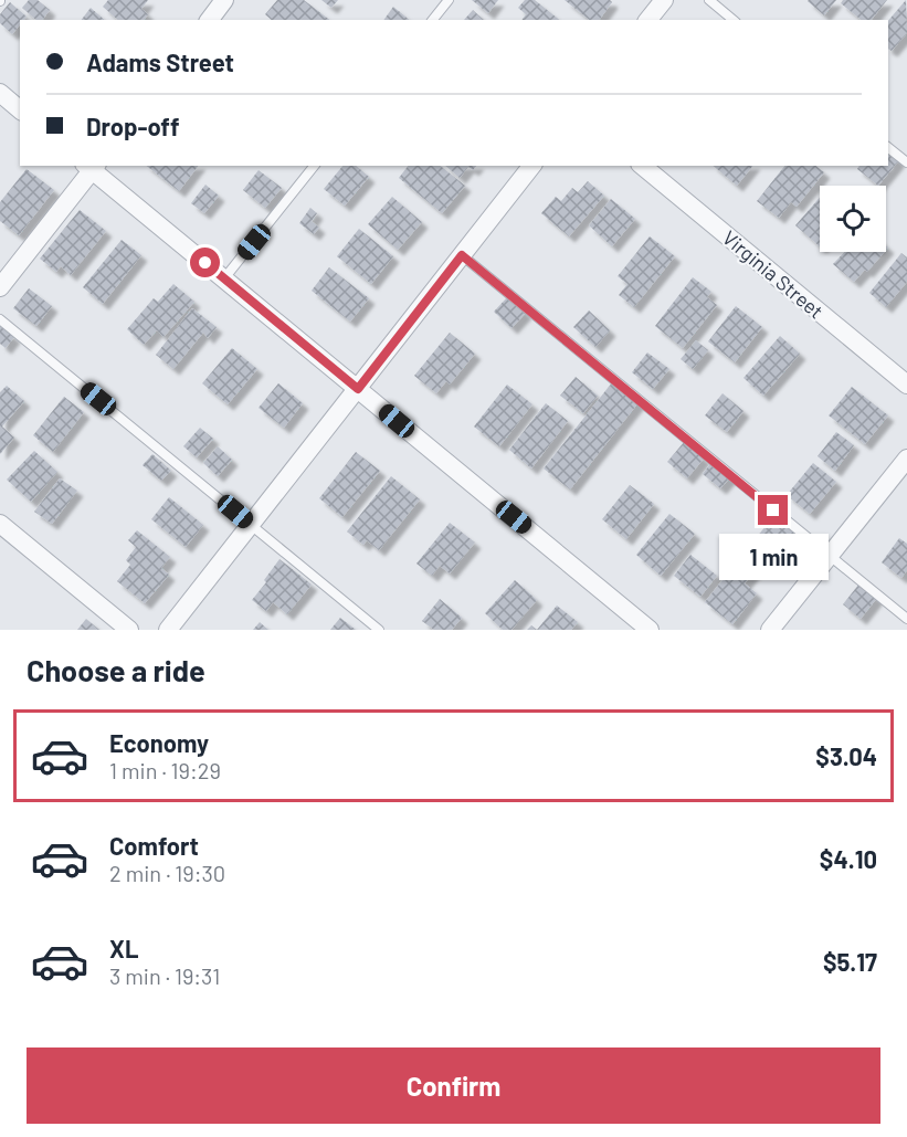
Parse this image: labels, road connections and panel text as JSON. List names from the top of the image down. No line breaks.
{"streets":{"street":["Virginia Street"]},"page":{"banner":["Adams Street","Drop-off"],"bubble":"1 min","heading":"Choose a ride","list":[{"name":"Economy","note":"1 min · 19:29","value":"$3.04"},{"name":"Comfort","note":"2 min · 19:30","value":"$4.10"},{"name":"XL","note":"3 min · 19:31","value":"$5.17"}],"buttons":"Confirm"}}
